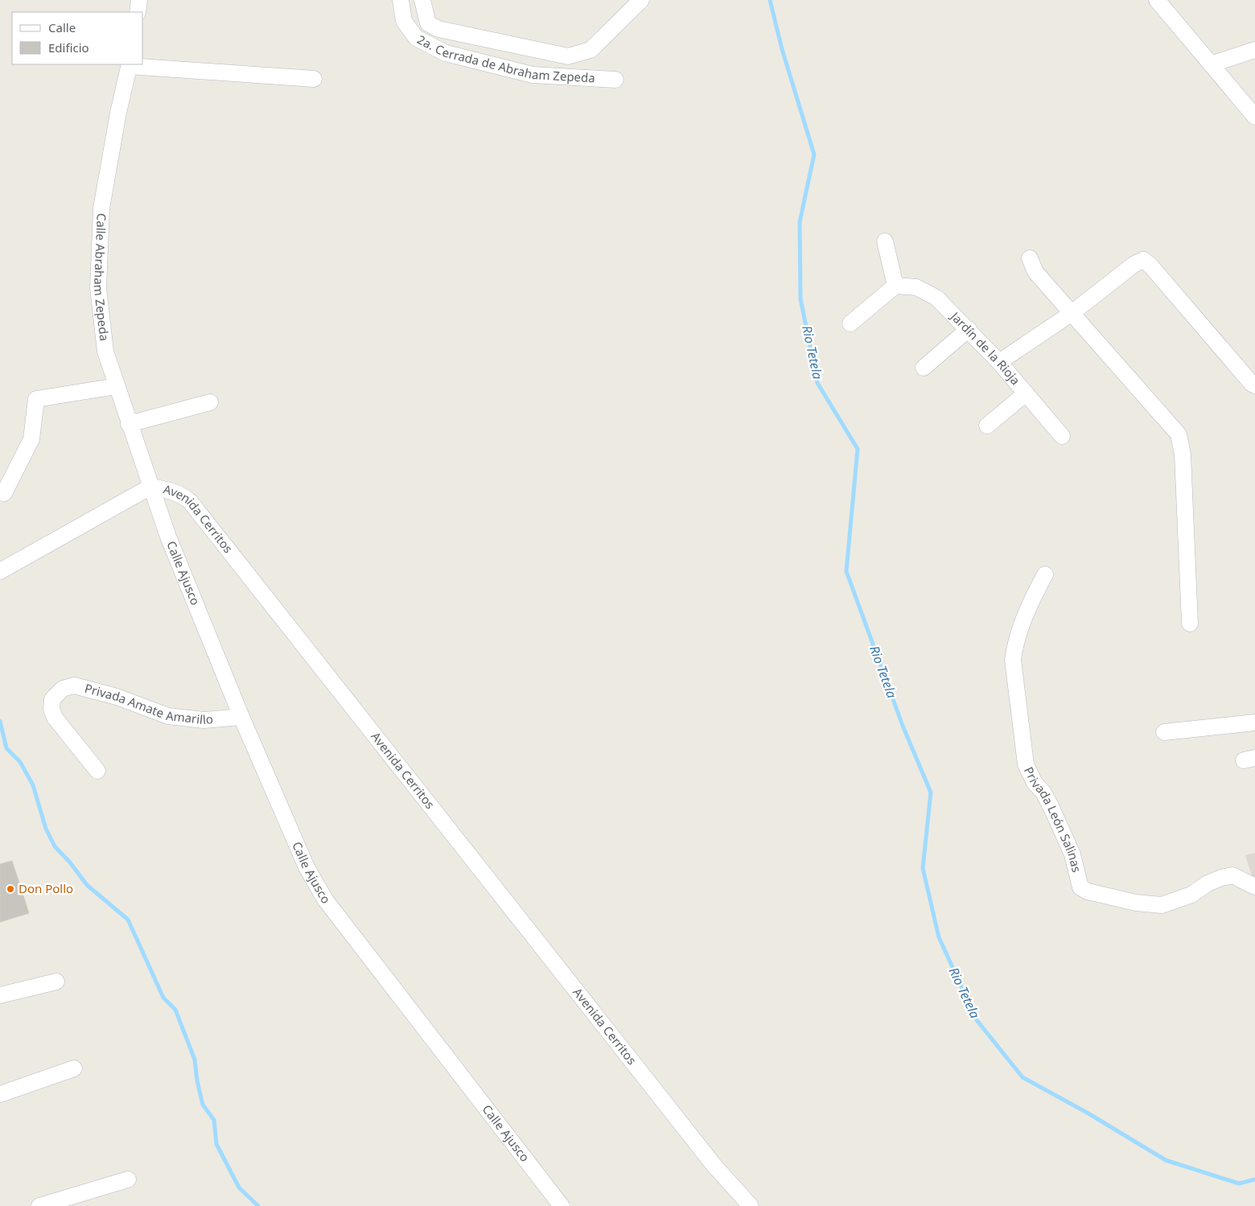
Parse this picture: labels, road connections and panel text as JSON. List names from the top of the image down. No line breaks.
{"streets":{"street":["2a. Cerrada de Abraham Zepeda","Calle Abraham Zepeda","Jardín de la Rioja","Avenida Cerritos","Calle Ajusco","Privada Amate Amarillo","Privada León Salinas"]},"crossings":[["Calle Abraham Zepeda","Avenida Cerritos"],["Calle Abraham Zepeda","Calle Ajusco"],["Avenida Cerritos","Calle Ajusco"],["Calle Ajusco","Privada Amate Amarillo"]],"water":["Rio Tetela"],"places":["Don Pollo"],"legend":["Calle","Edificio"]}
